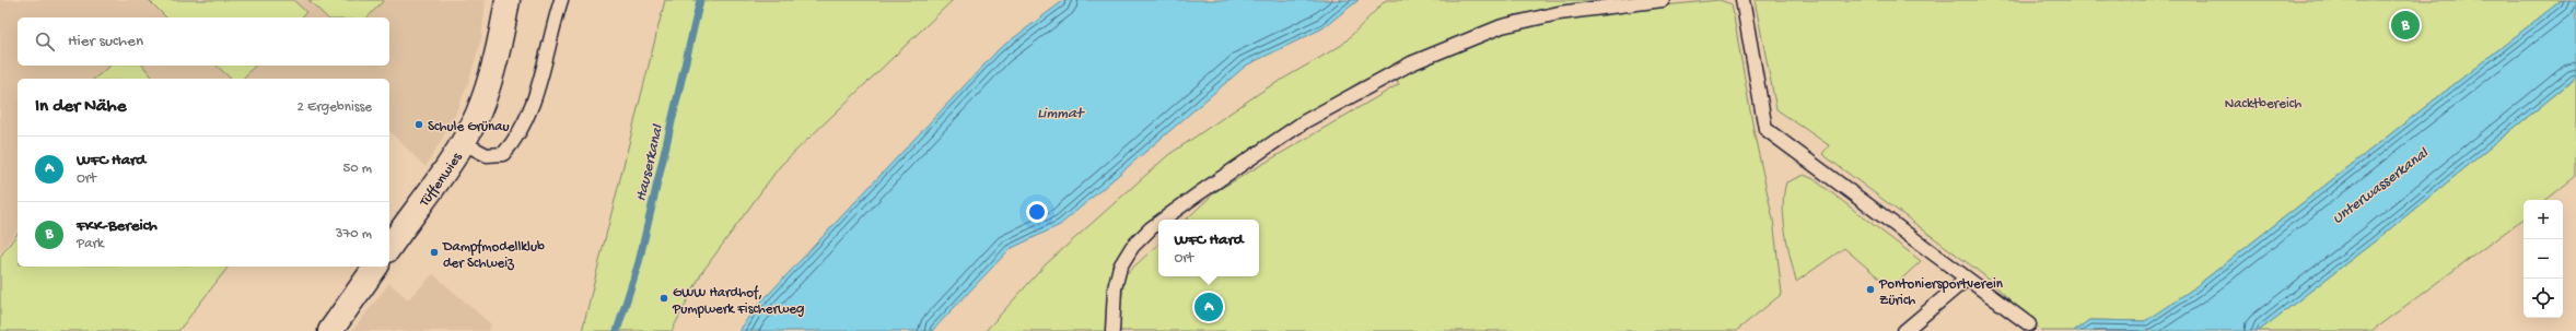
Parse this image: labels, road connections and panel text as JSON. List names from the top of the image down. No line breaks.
{"streets":{"street":["Tüffenwies"]},"water":["Limmat","Hauserkanal","Unterwasserkanal"],"parks":["Nacktbereich"],"places":["Schule Grünau","Dampfmodellklub der Schweiz","Pontoniersportverein Zürich","GWW Hardhof, Pumpwerk Fischerweg"],"page":{"pins":["B","A"],"search":"Hier suchen","heading":["In der Nähe","2 Ergebnisse"],"list":[{"mark":"A","name":"WFC Hard","note":"Ort","value":"50 m"},{"mark":"B","name":"FKK-Bereich","note":"Park","value":"370 m"}],"map_buttons":["+","−"],"popup":["WFC Hard","Ort"]}}
